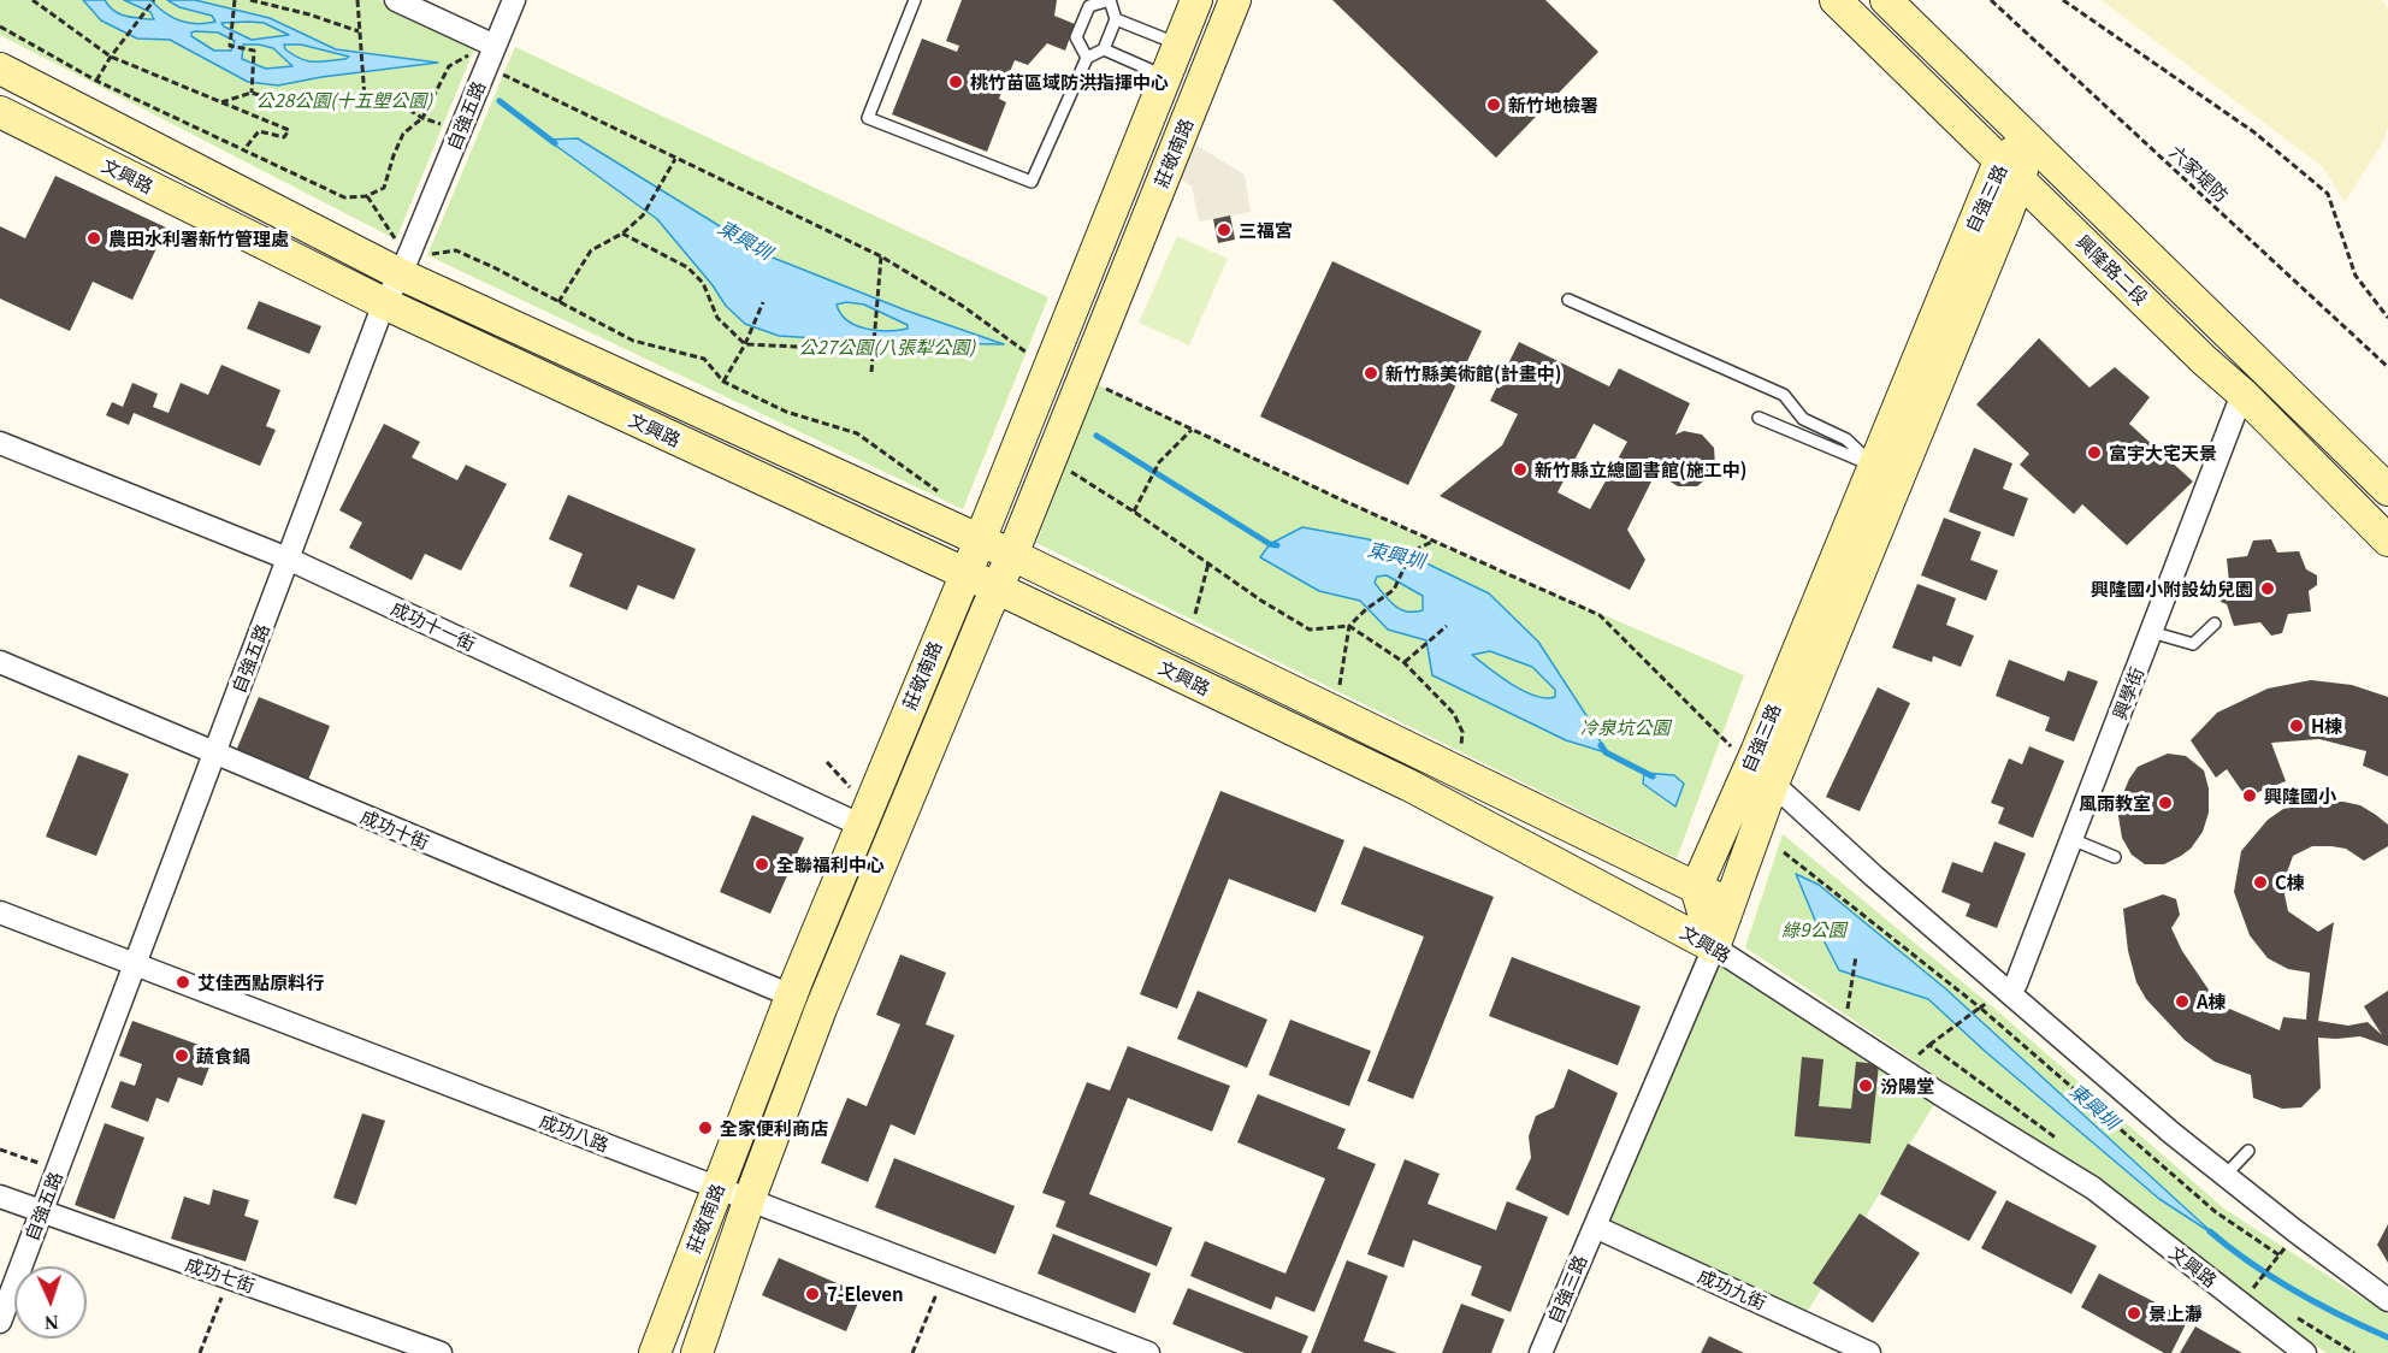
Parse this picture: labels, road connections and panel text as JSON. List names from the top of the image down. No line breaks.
{"streets":{"street":["自強五路","莊敬南路","文興路","自強三路","興隆路二段","成功十一街","興學街","成功十街","成功八路","成功七街","成功九街"],"path":["六家堤防"]},"crossings":[["自強五路","文興路"],["自強五路","成功十一街"],["自強五路","成功十街"],["自強五路","成功八路"],["自強五路","成功七街"],["莊敬南路","文興路"],["莊敬南路","成功十一街"],["莊敬南路","成功十街"],["莊敬南路","成功八路"],["文興路","自強三路"],["自強三路","興隆路二段"],["自強三路","成功九街"],["興隆路二段","興學街"]],"water":["東興圳"],"parks":["公28公園(十五塱公園)","公27公園(八張犁公園)","冷泉坑公園","綠9公園"],"places":["桃竹苗區域防洪指揮中心","新竹地檢署","三福宮","農田水利署新竹管理處","新竹縣美術館(計畫中)","富宇大宅天景","新竹縣立總圖書館(施工中)","興隆國小附設幼兒園","H棟","興隆國小","風雨教室","全聯福利中心","C棟","艾佳西點原料行","A棟","蔬食鍋","汾陽堂","全家便利商店","7-Eleven","景上瀞"],"north":"bottom"}
